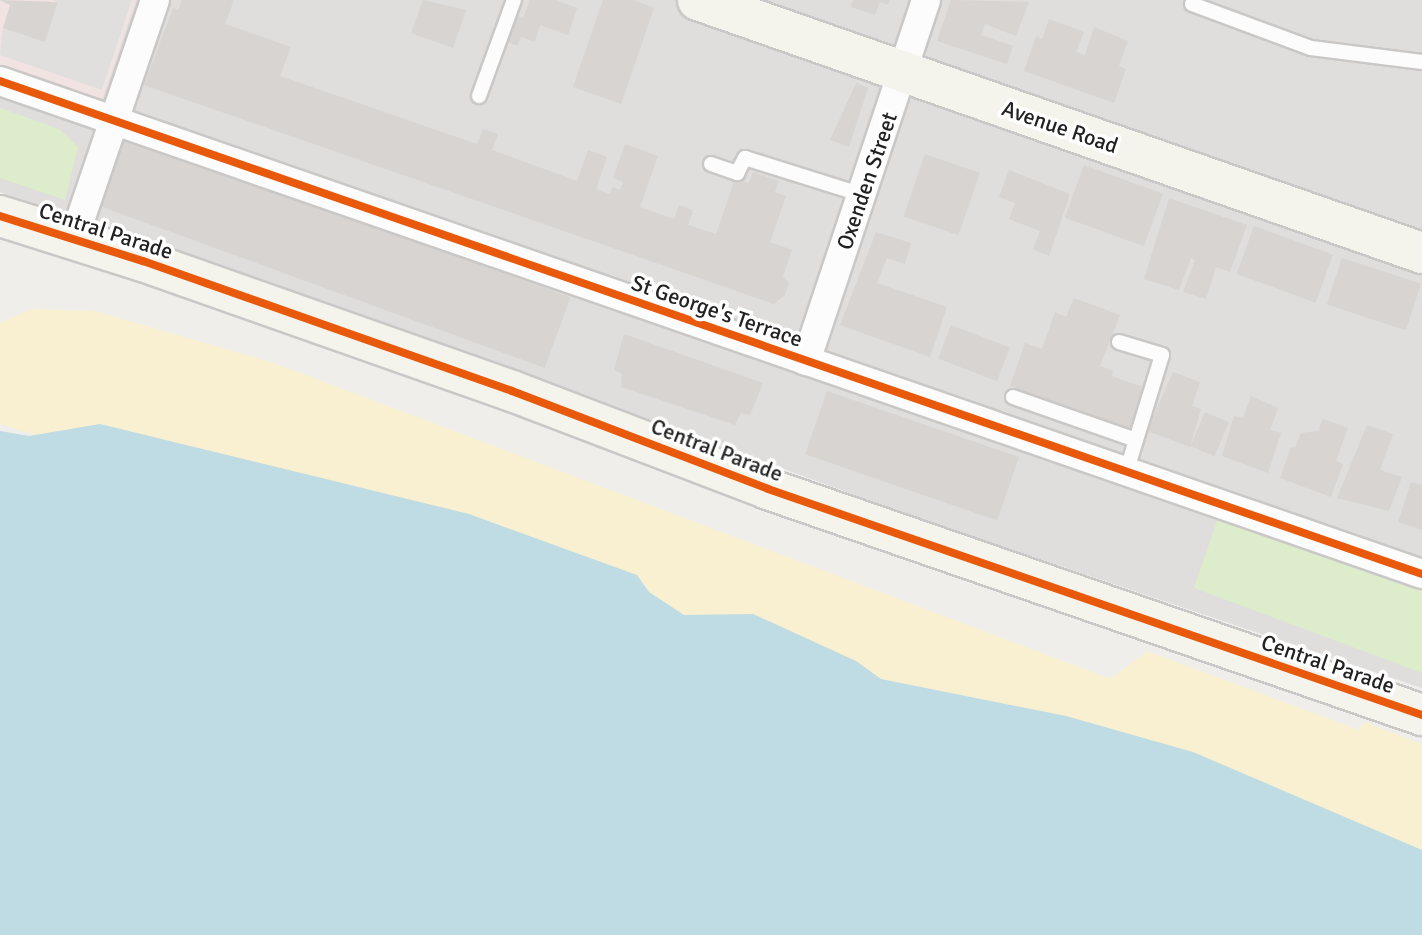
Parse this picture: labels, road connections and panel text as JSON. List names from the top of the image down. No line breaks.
{"streets":{"street":["Avenue Road","Oxenden Street","Central Parade","St George's Terrace"]},"crossings":[["Avenue Road","Oxenden Street"],["Oxenden Street","St George's Terrace"]]}
